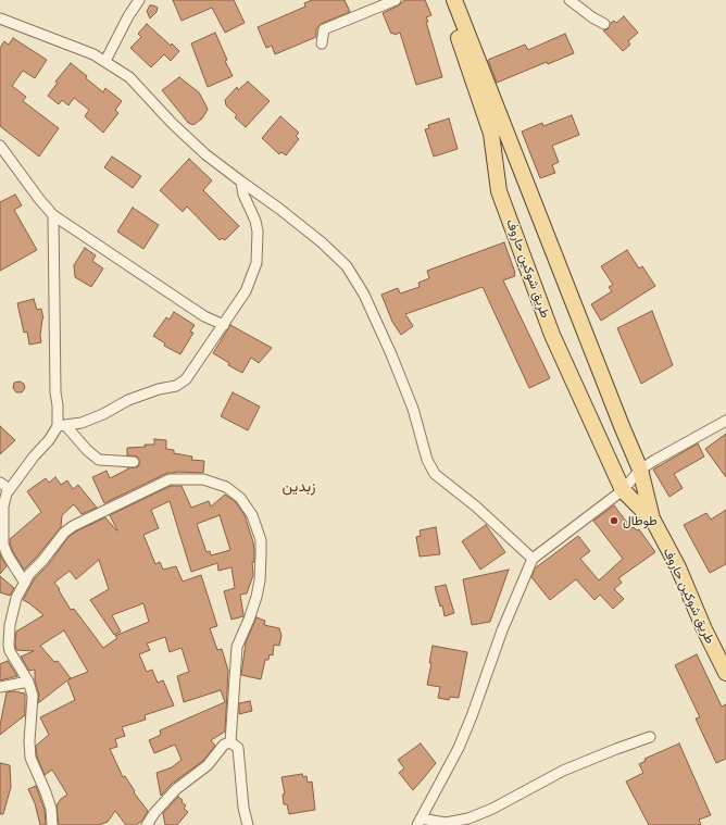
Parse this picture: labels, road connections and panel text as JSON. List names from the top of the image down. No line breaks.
{"streets":{"main road":["طريق شوكين حاروف"]},"districts":["زبدين"],"places":["طوطال"]}
